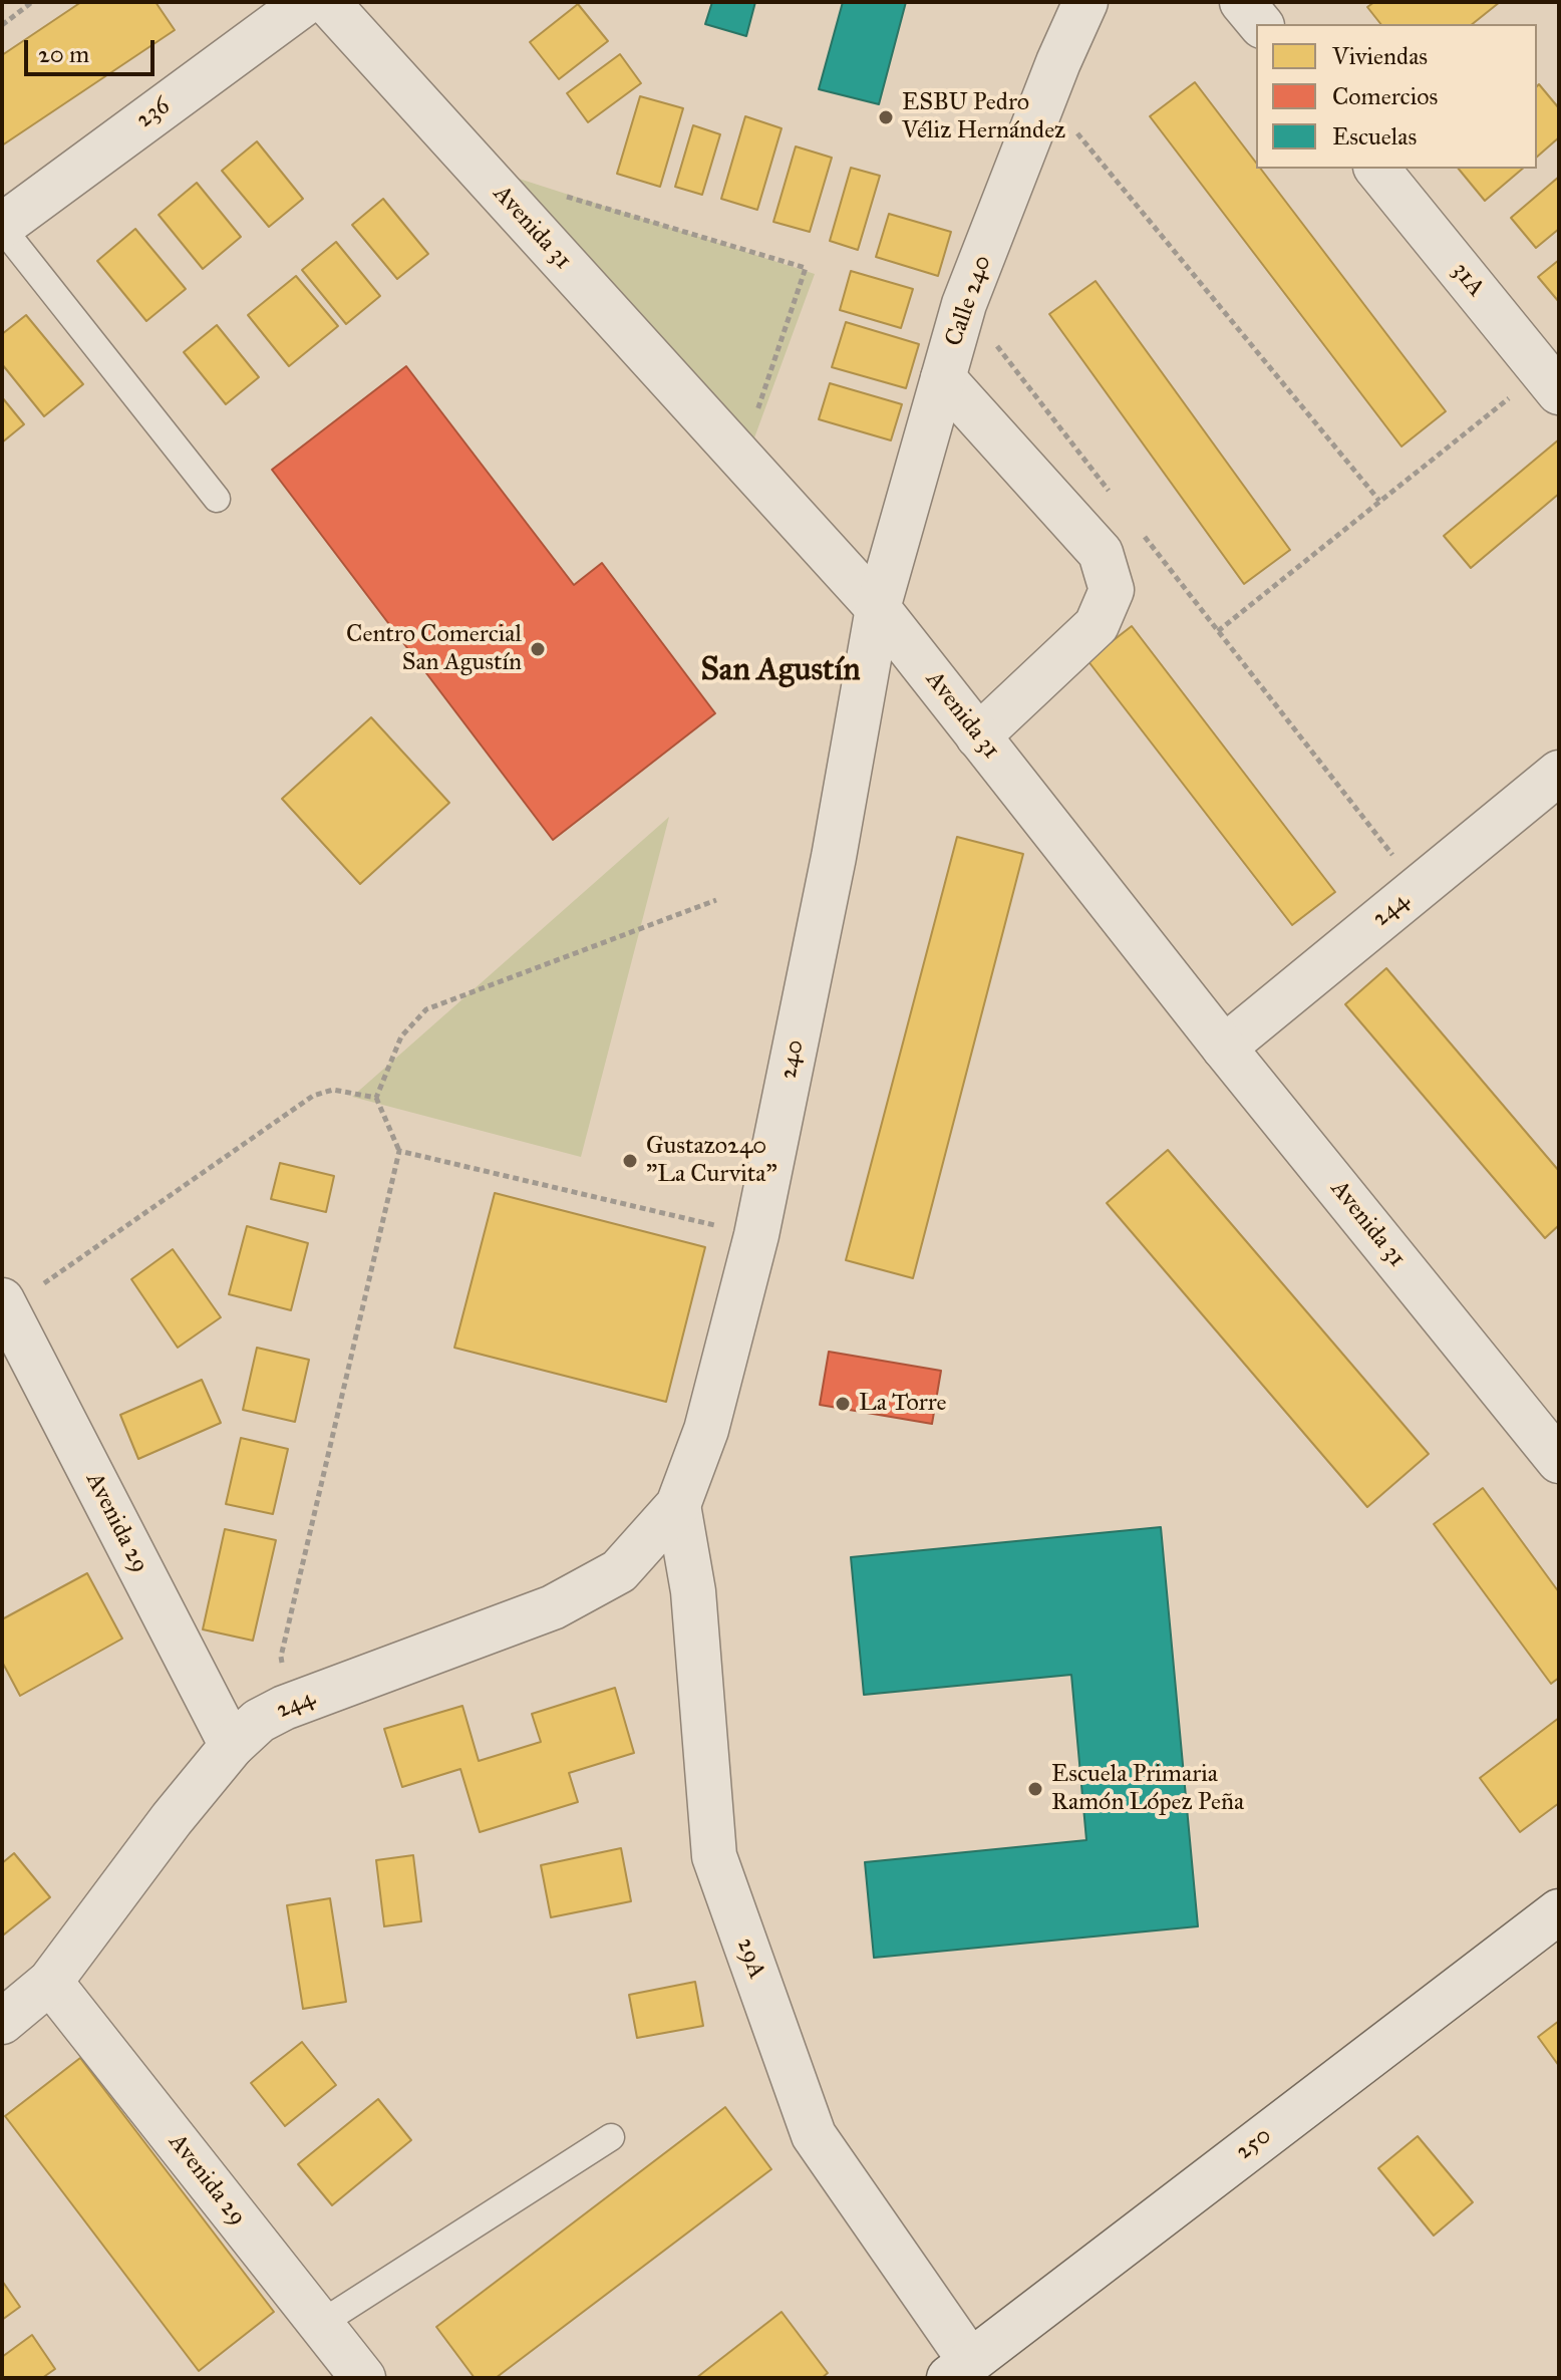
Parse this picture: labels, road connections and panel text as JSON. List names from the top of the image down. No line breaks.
{"streets":{"street":["236","Avenida 31","31A","Calle 240","244","240","Avenida 29","29A","250"]},"crossings":[["Avenida 31","Calle 240"],["Avenida 31","244"],["Avenida 31","240"],["Calle 240","240"],["244","240"],["244","Avenida 29"],["244","29A"],["240","29A"],["29A","250"]],"districts":["San Agustín"],"places":["ESBU Pedro Véliz Hernández","Centro Comercial San Agustín","Gustazo240 \"La Curvita\"","La Torre","Escuela Primaria Ramón López Peña"],"legend":["Viviendas","Comercios","Escuelas"],"scale_bar":"20 m"}
